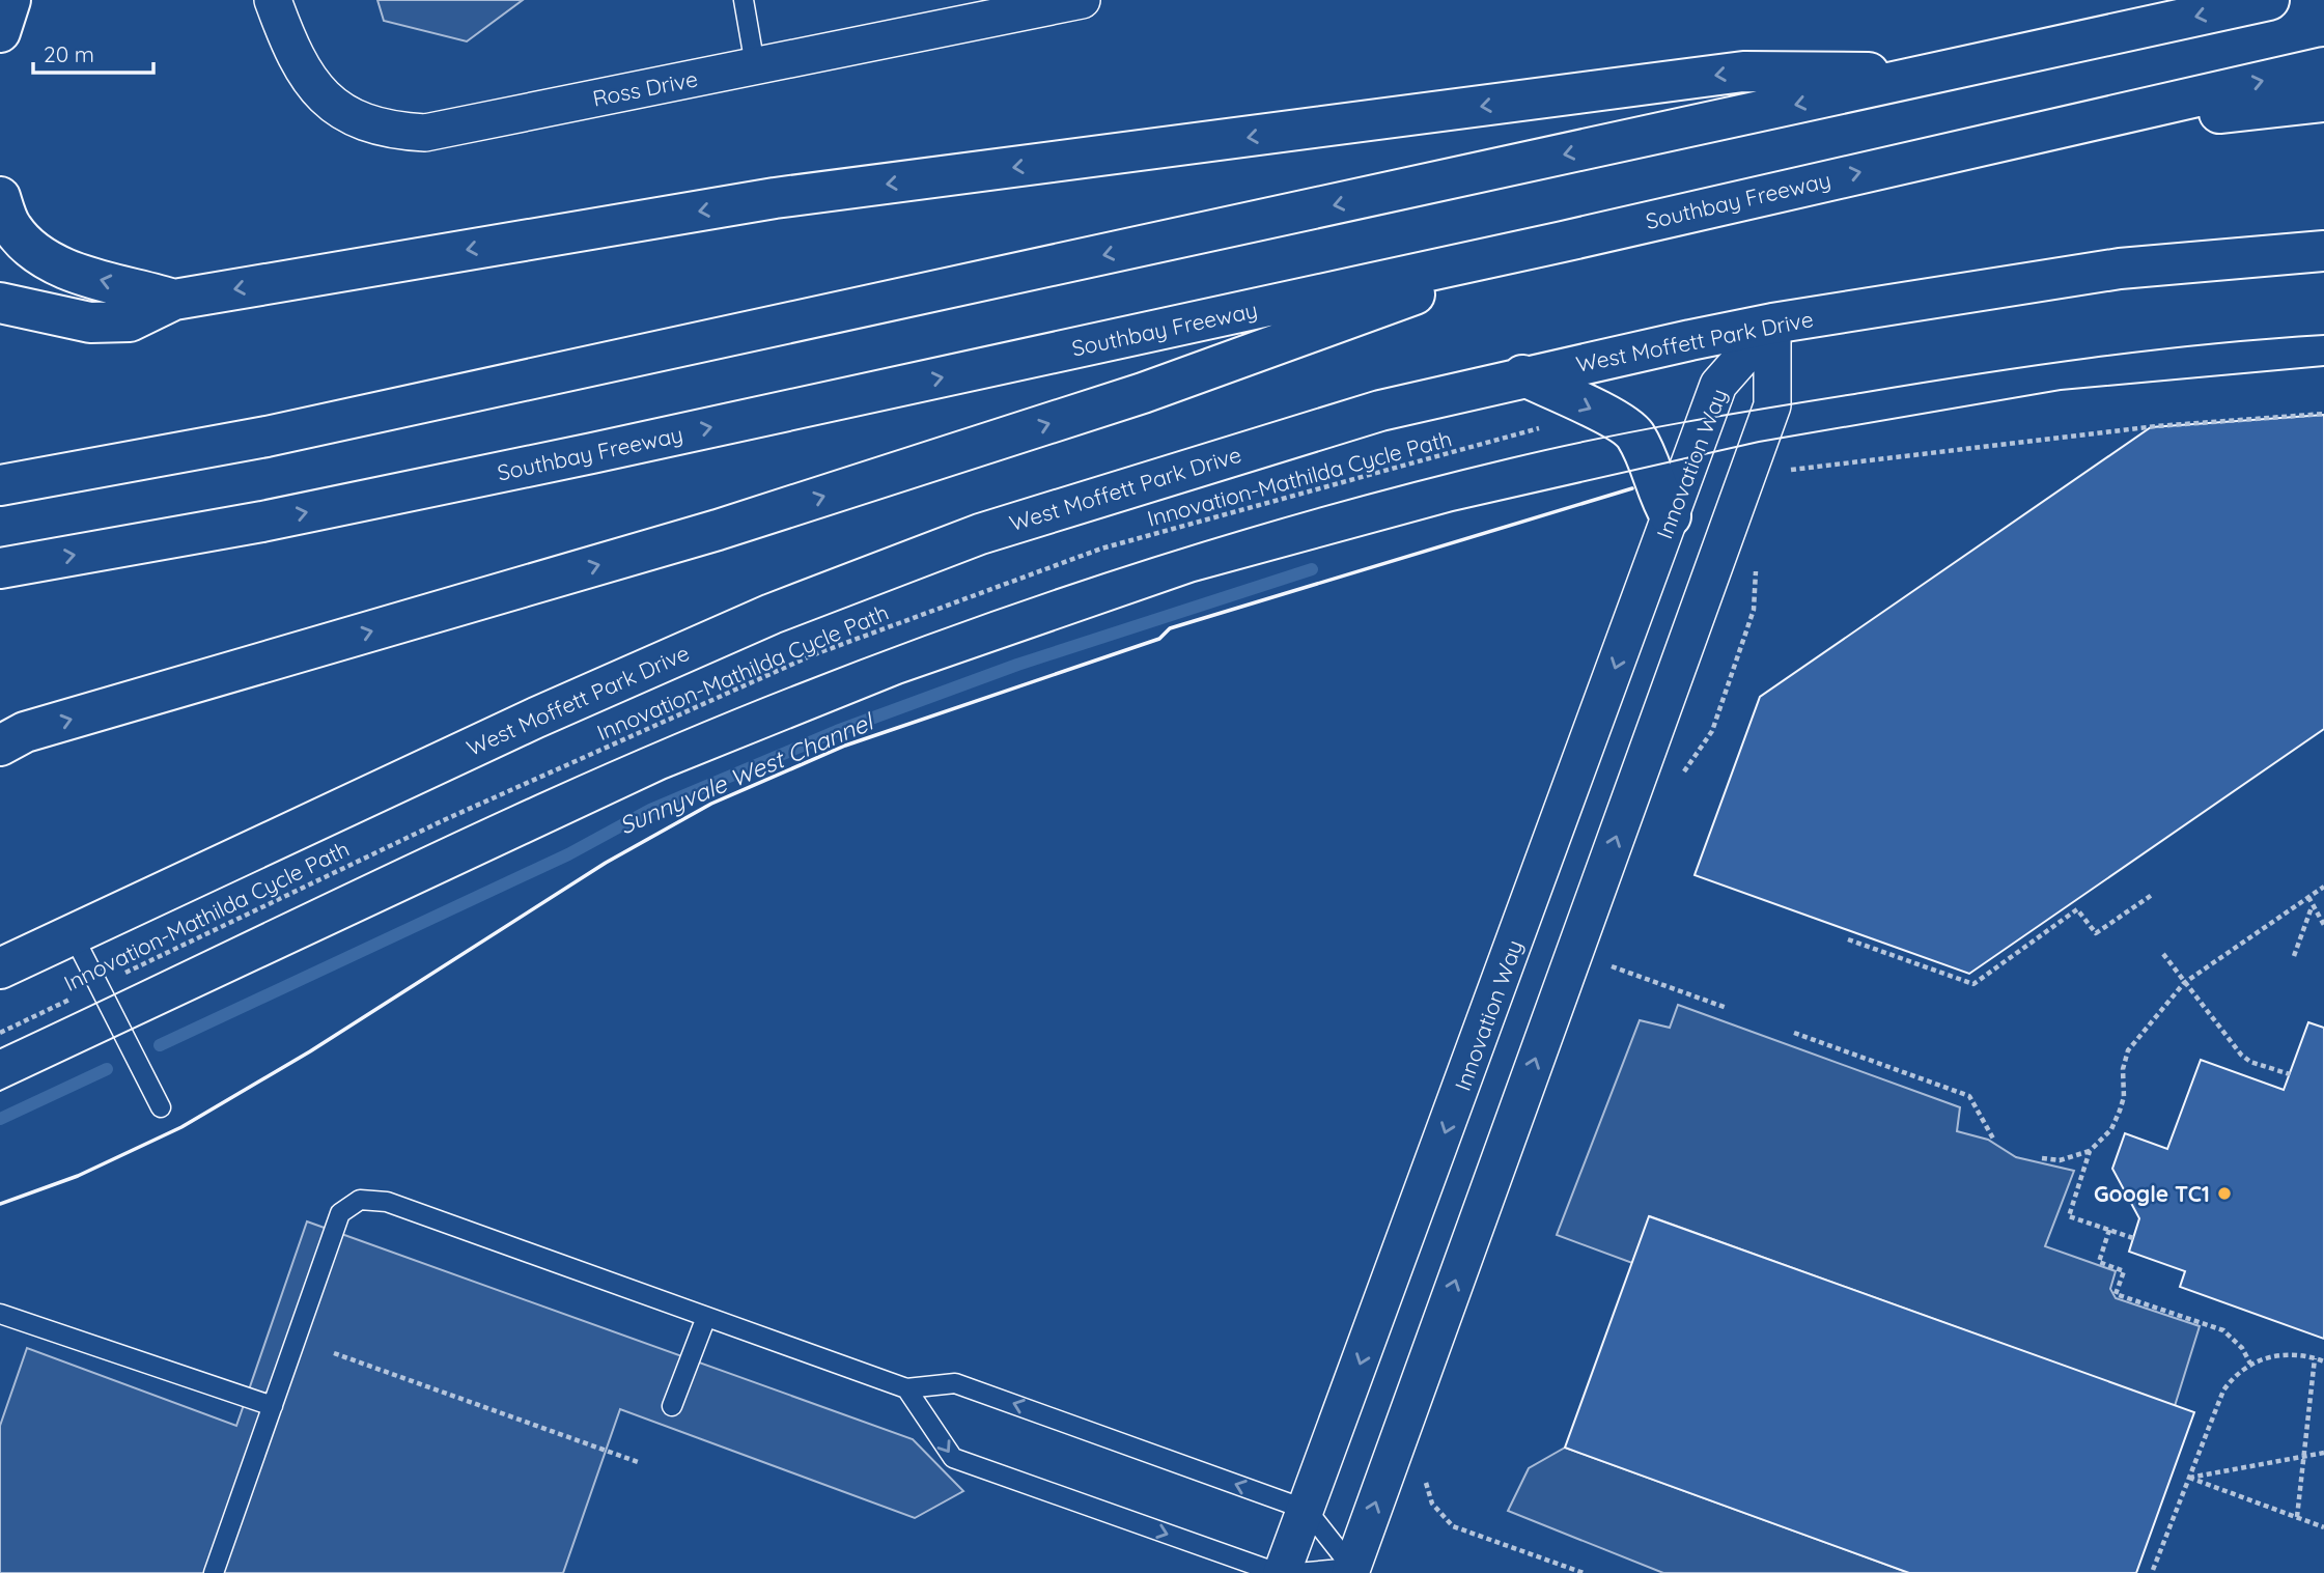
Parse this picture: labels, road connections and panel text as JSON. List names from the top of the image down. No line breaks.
{"streets":{"main road":["Southbay Freeway","West Moffett Park Drive"],"street":["Ross Drive","Innovation Way"],"path":["Innovation-Mathilda Cycle Path"]},"crossings":[["West Moffett Park Drive","Innovation Way"]],"water":["Sunnyvale West Channel"],"places":["Google TC1"],"scale_bar":"20 m"}
